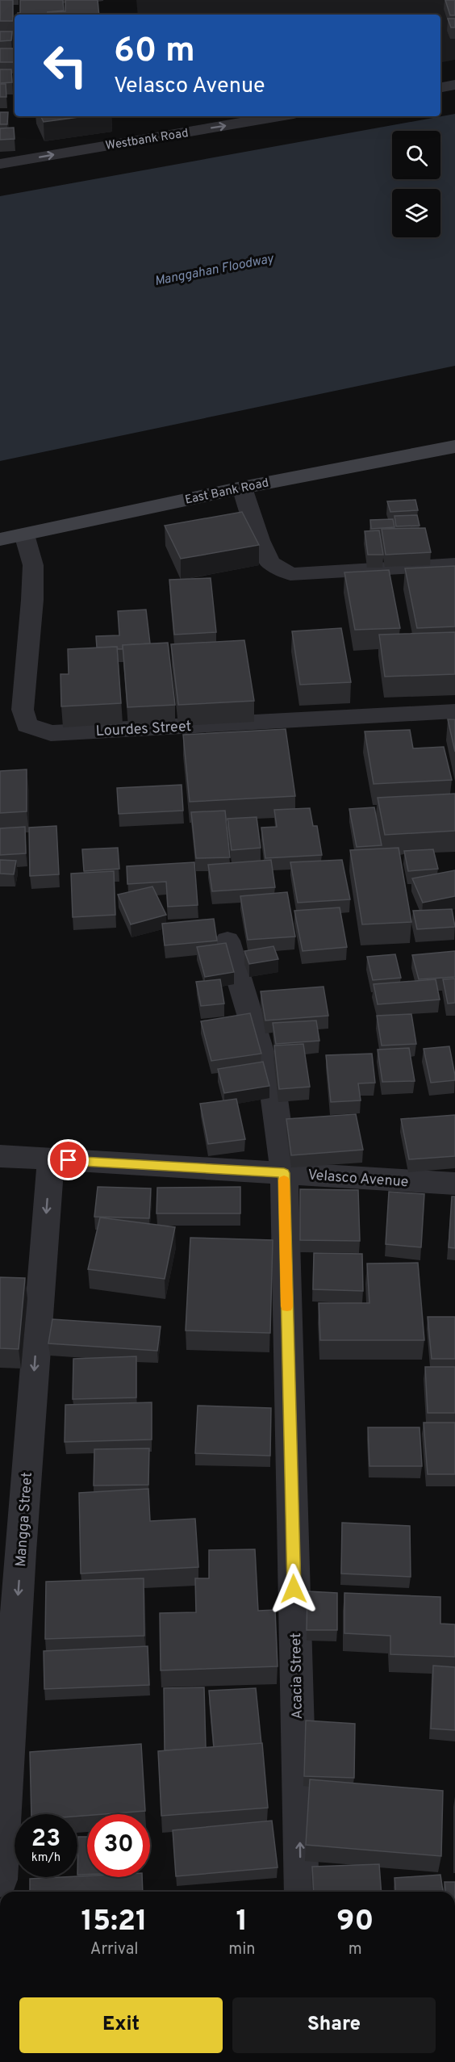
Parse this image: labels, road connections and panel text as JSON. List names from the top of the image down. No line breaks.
{"streets":{"main road":["East Bank Road"],"street":["Westbank Road","Lourdes Street","Velasco Avenue","Mangga Street","Acacia Street"]},"crossings":[["East Bank Road","Lourdes Street"],["Velasco Avenue","Mangga Street"],["Velasco Avenue","Acacia Street"]],"one_way":["Westbank Road","Mangga Street","Acacia Street"],"water":["Manggahan Floodway"],"page":{"turn":["60 m","Velasco Avenue"],"speed":"23 km/h","limit":"30","eta":["15:21","Arrival","1","min","90","m"],"buttons":["Exit","Share"]}}
